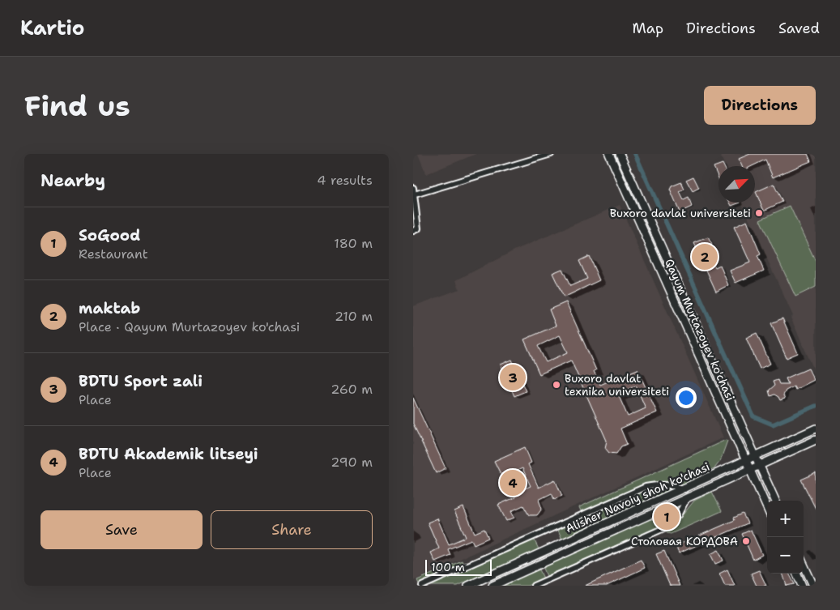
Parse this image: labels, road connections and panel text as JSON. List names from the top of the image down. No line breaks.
{"streets":{"street":["Qayum Murtazoyev ko'chasi","Alisher Navoiy shoh ko'chasi"]},"crossings":[["Qayum Murtazoyev ko'chasi","Alisher Navoiy shoh ko'chasi"]],"places":["Buxoro davlat universiteti","Buxoro davlat texnika universiteti","Столовая КОРДОВА"],"scale_bar":"100 m","north":"top right","page":{"header":"Kartio","nav":["Map","Directions","Saved"],"buttons":["Directions",["Save","Share"]],"title":"Find us","heading":["Nearby","4 results"],"list":[{"mark":"1","name":"SoGood","note":"Restaurant","value":"180 m"},{"mark":"2","name":"maktab","note":"Place · Qayum Murtazoyev ko'chasi","value":"210 m"},{"mark":"3","name":"BDTU Sport zali","note":"Place","value":"260 m"},{"mark":"4","name":"BDTU Akademik litseyi","note":"Place","value":"290 m"}],"pins":["2","3","4","1"],"map_buttons":["+","−"],"scale":"100 m"}}
